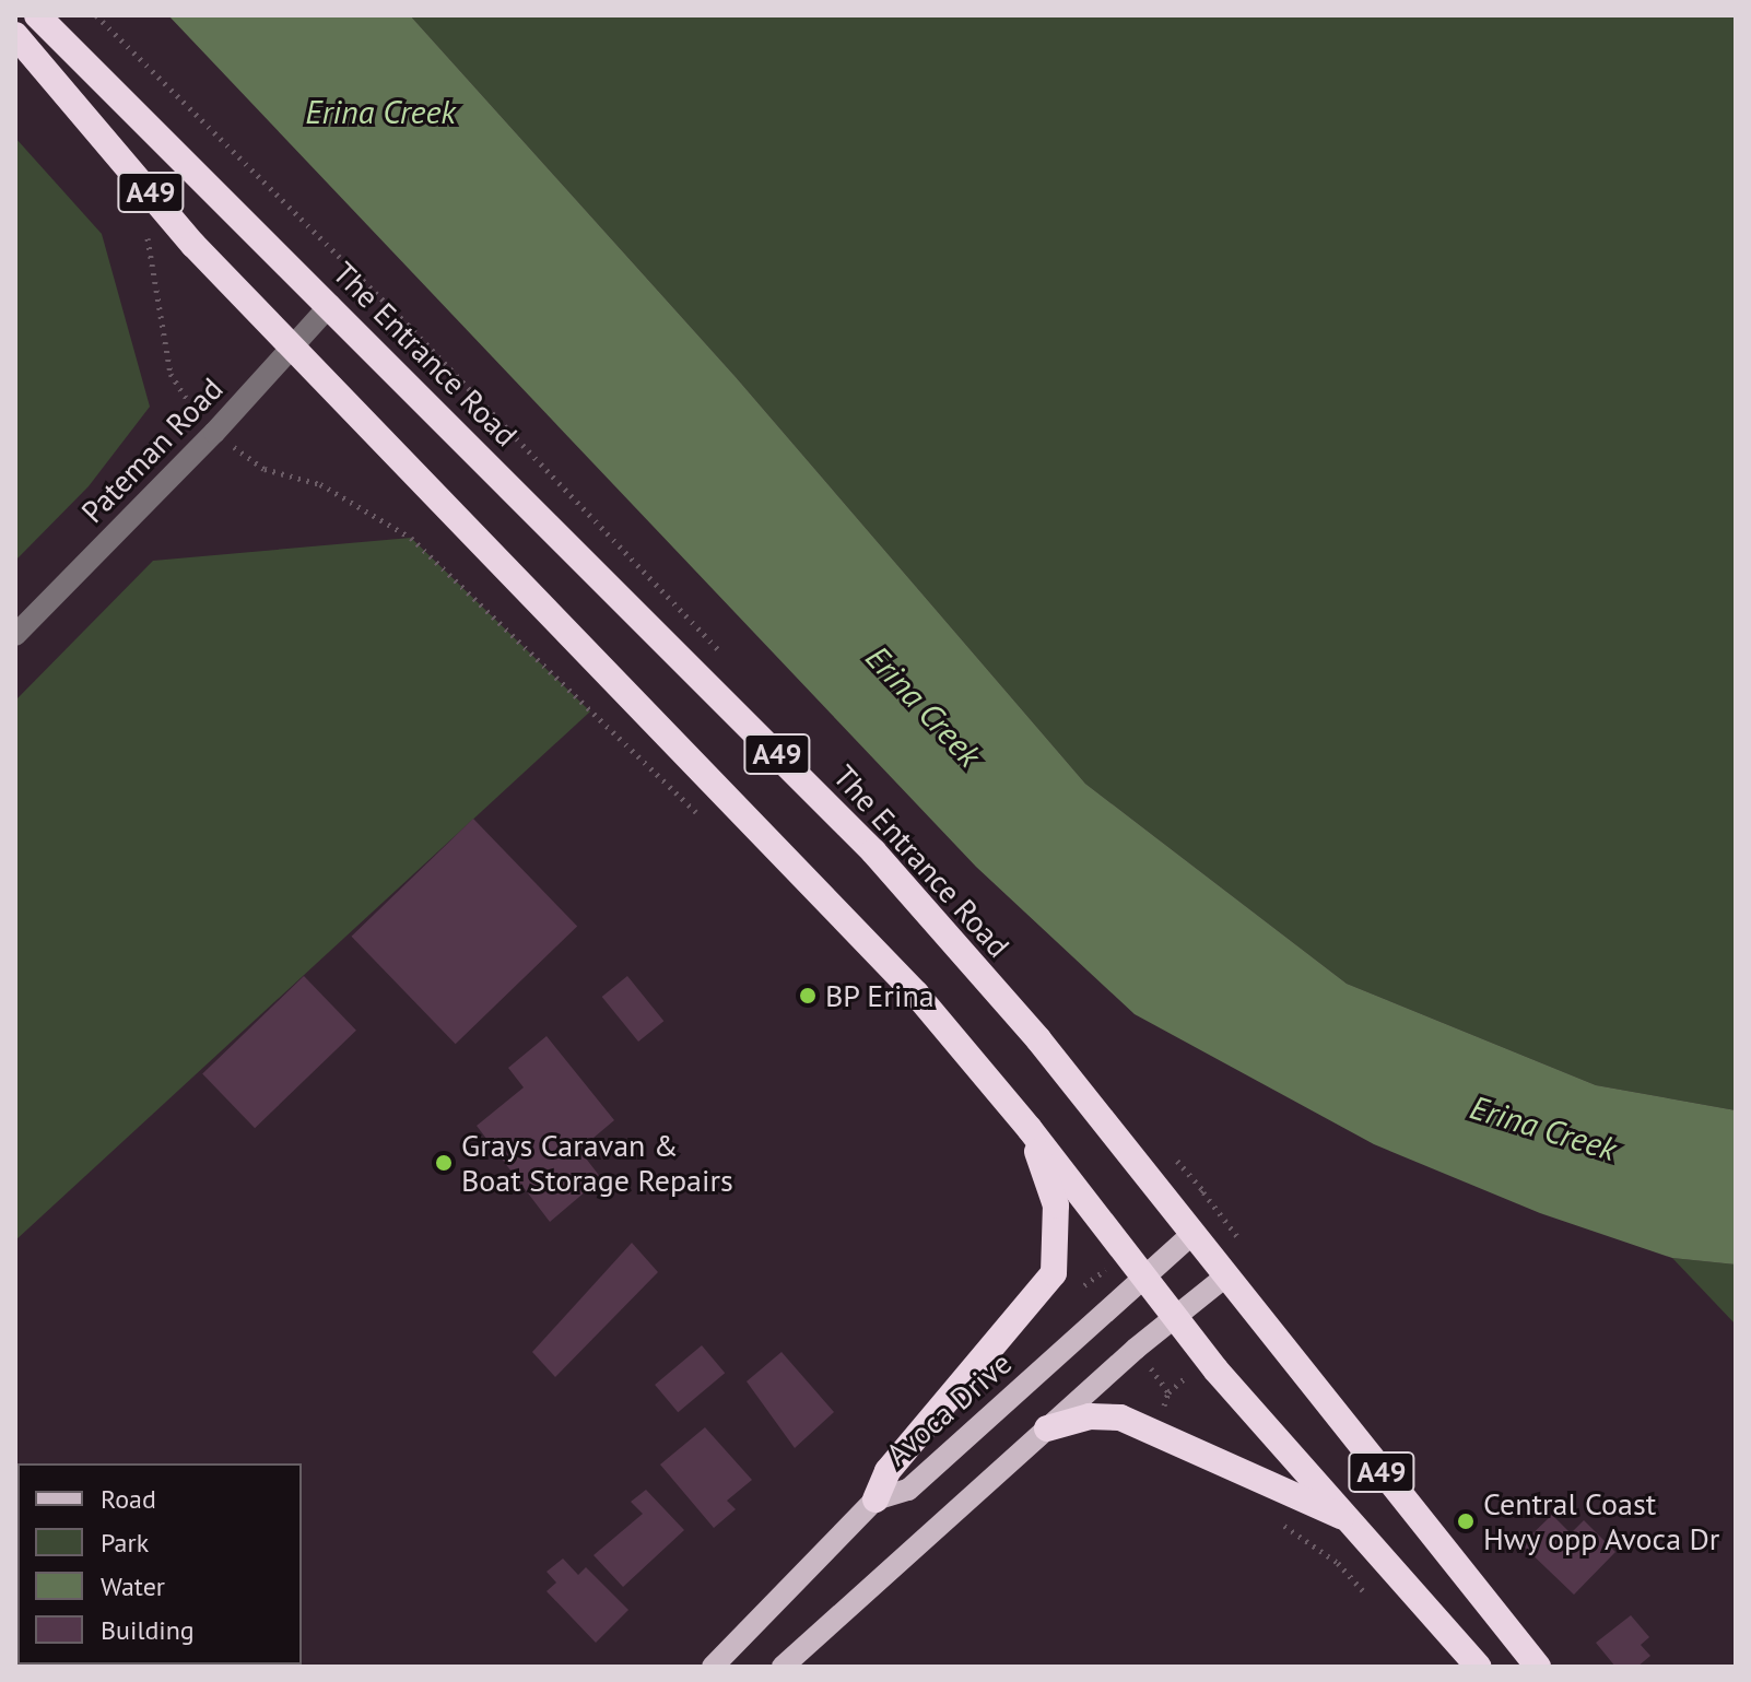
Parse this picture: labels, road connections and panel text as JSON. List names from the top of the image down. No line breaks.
{"streets":{"highway":["A49","The Entrance Road"],"main road":["Avoca Drive"],"lane":["Pateman Road"]},"crossings":[["A49","Pateman Road"],["A49","Avoca Drive"],["The Entrance Road","Pateman Road"],["The Entrance Road","Avoca Drive"]],"water":["Erina Creek"],"places":["BP Erina","Grays Caravan & Boat Storage Repairs","Central Coast Hwy opp Avoca Dr"],"legend":["Road","Park","Water","Building"]}
